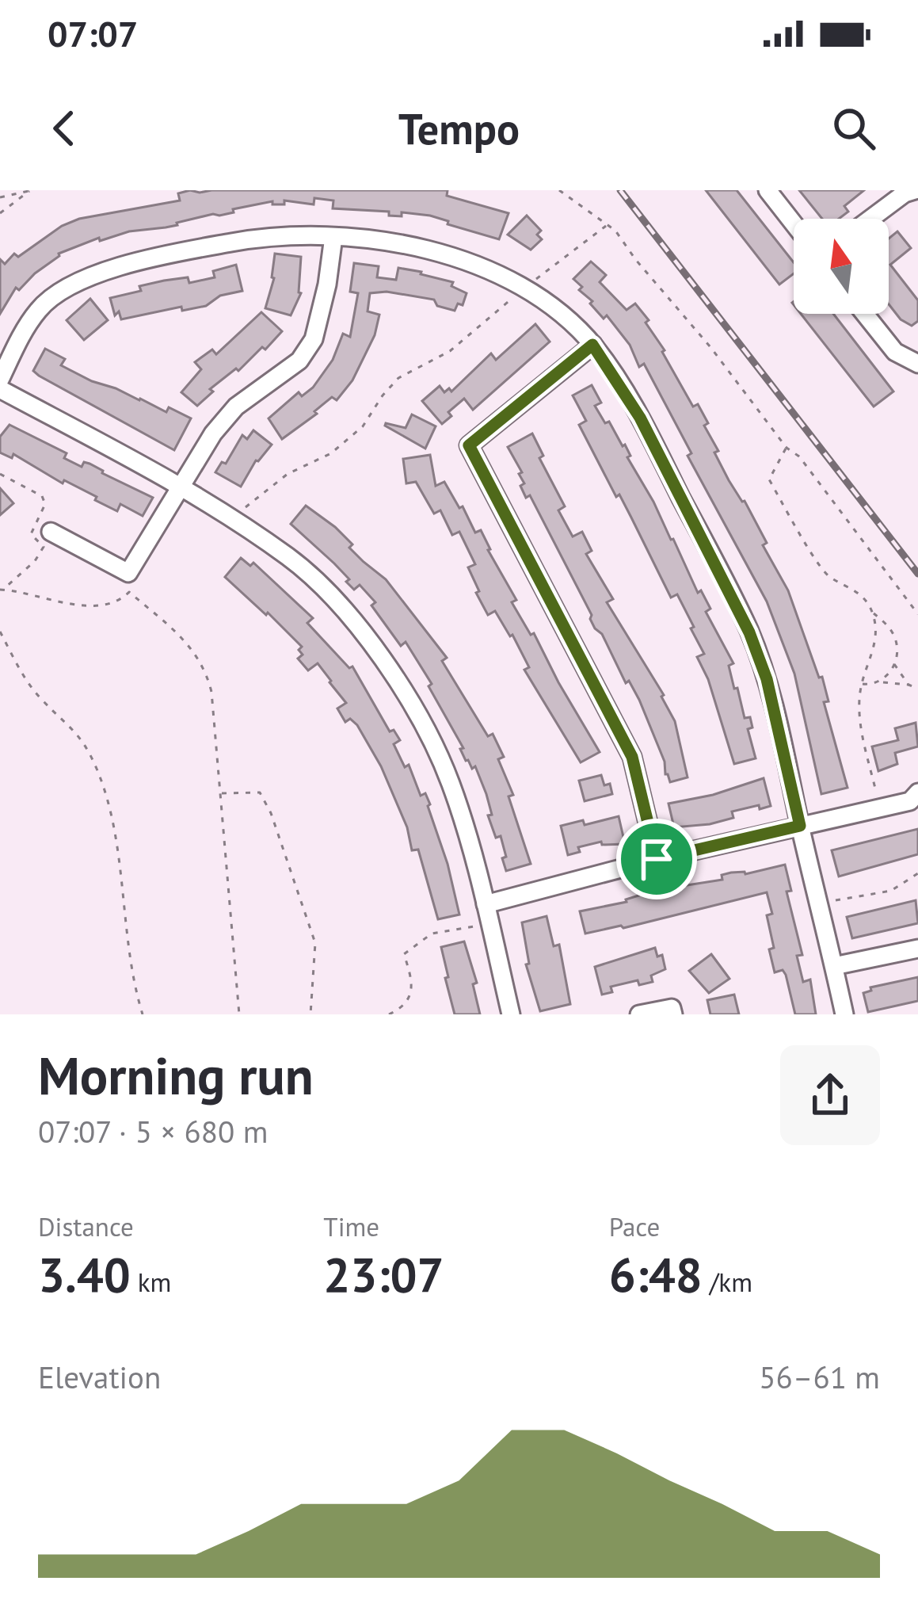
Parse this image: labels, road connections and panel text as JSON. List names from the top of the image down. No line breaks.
{"north":"top","page":{"status":"07:07","header":"Tempo","heading":["Morning run","07:07 · 5 × 680 m"],"stats":[["Distance","3.40 km"],["Time","23:07"],["Pace","6:48 /km"]],"chart":["Elevation","56–61 m"]}}
